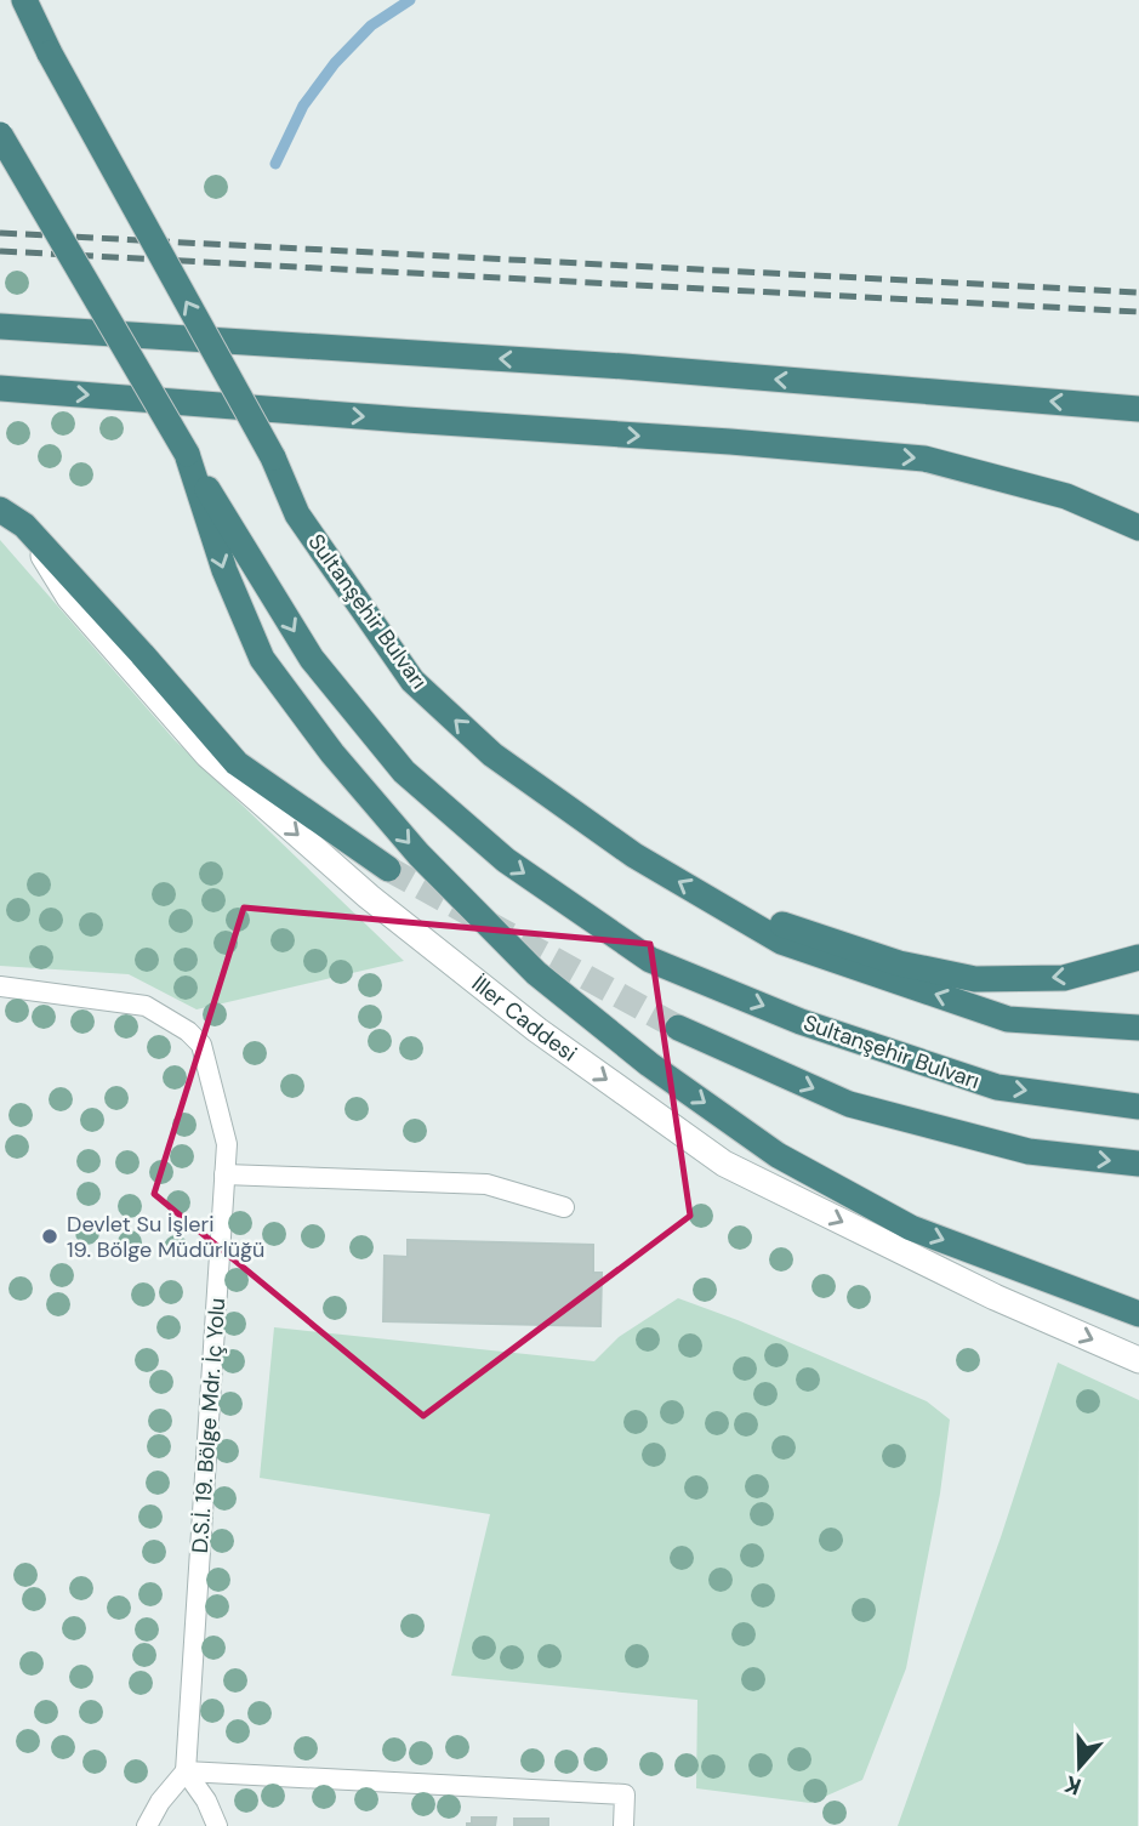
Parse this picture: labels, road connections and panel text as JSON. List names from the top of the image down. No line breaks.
{"streets":{"highway":["Sultanşehir Bulvarı"],"street":["İller Caddesi"],"lane":["D.S.İ. 19. Bölge Mdr. İç Yolu"]},"one_way":["İller Caddesi"],"places":["Devlet Su İşleri 19. Bölge Müdürlüğü"],"north":"bottom"}
